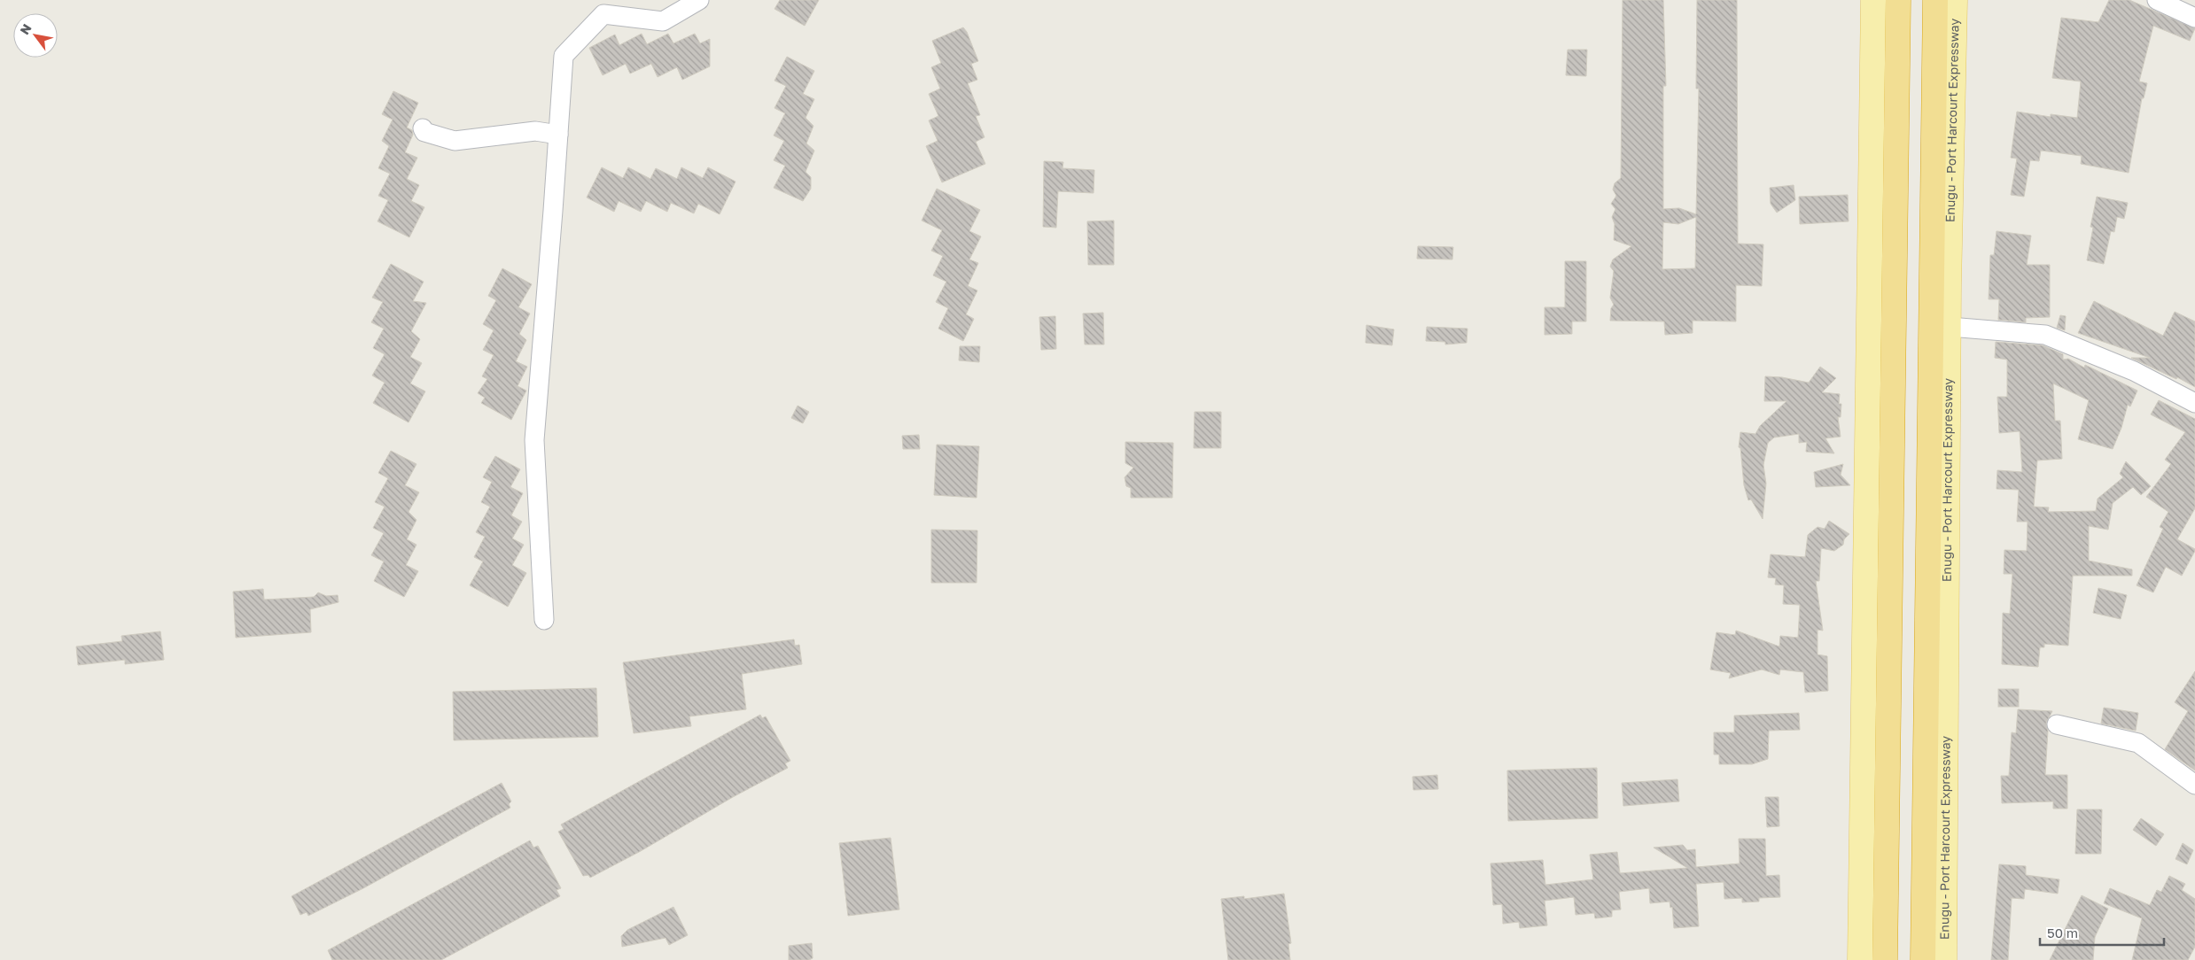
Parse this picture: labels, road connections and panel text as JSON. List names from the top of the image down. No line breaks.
{"streets":{"highway":["Enugu - Port Harcourt Expressway"]},"scale_bar":"50 m","north":"top left"}
